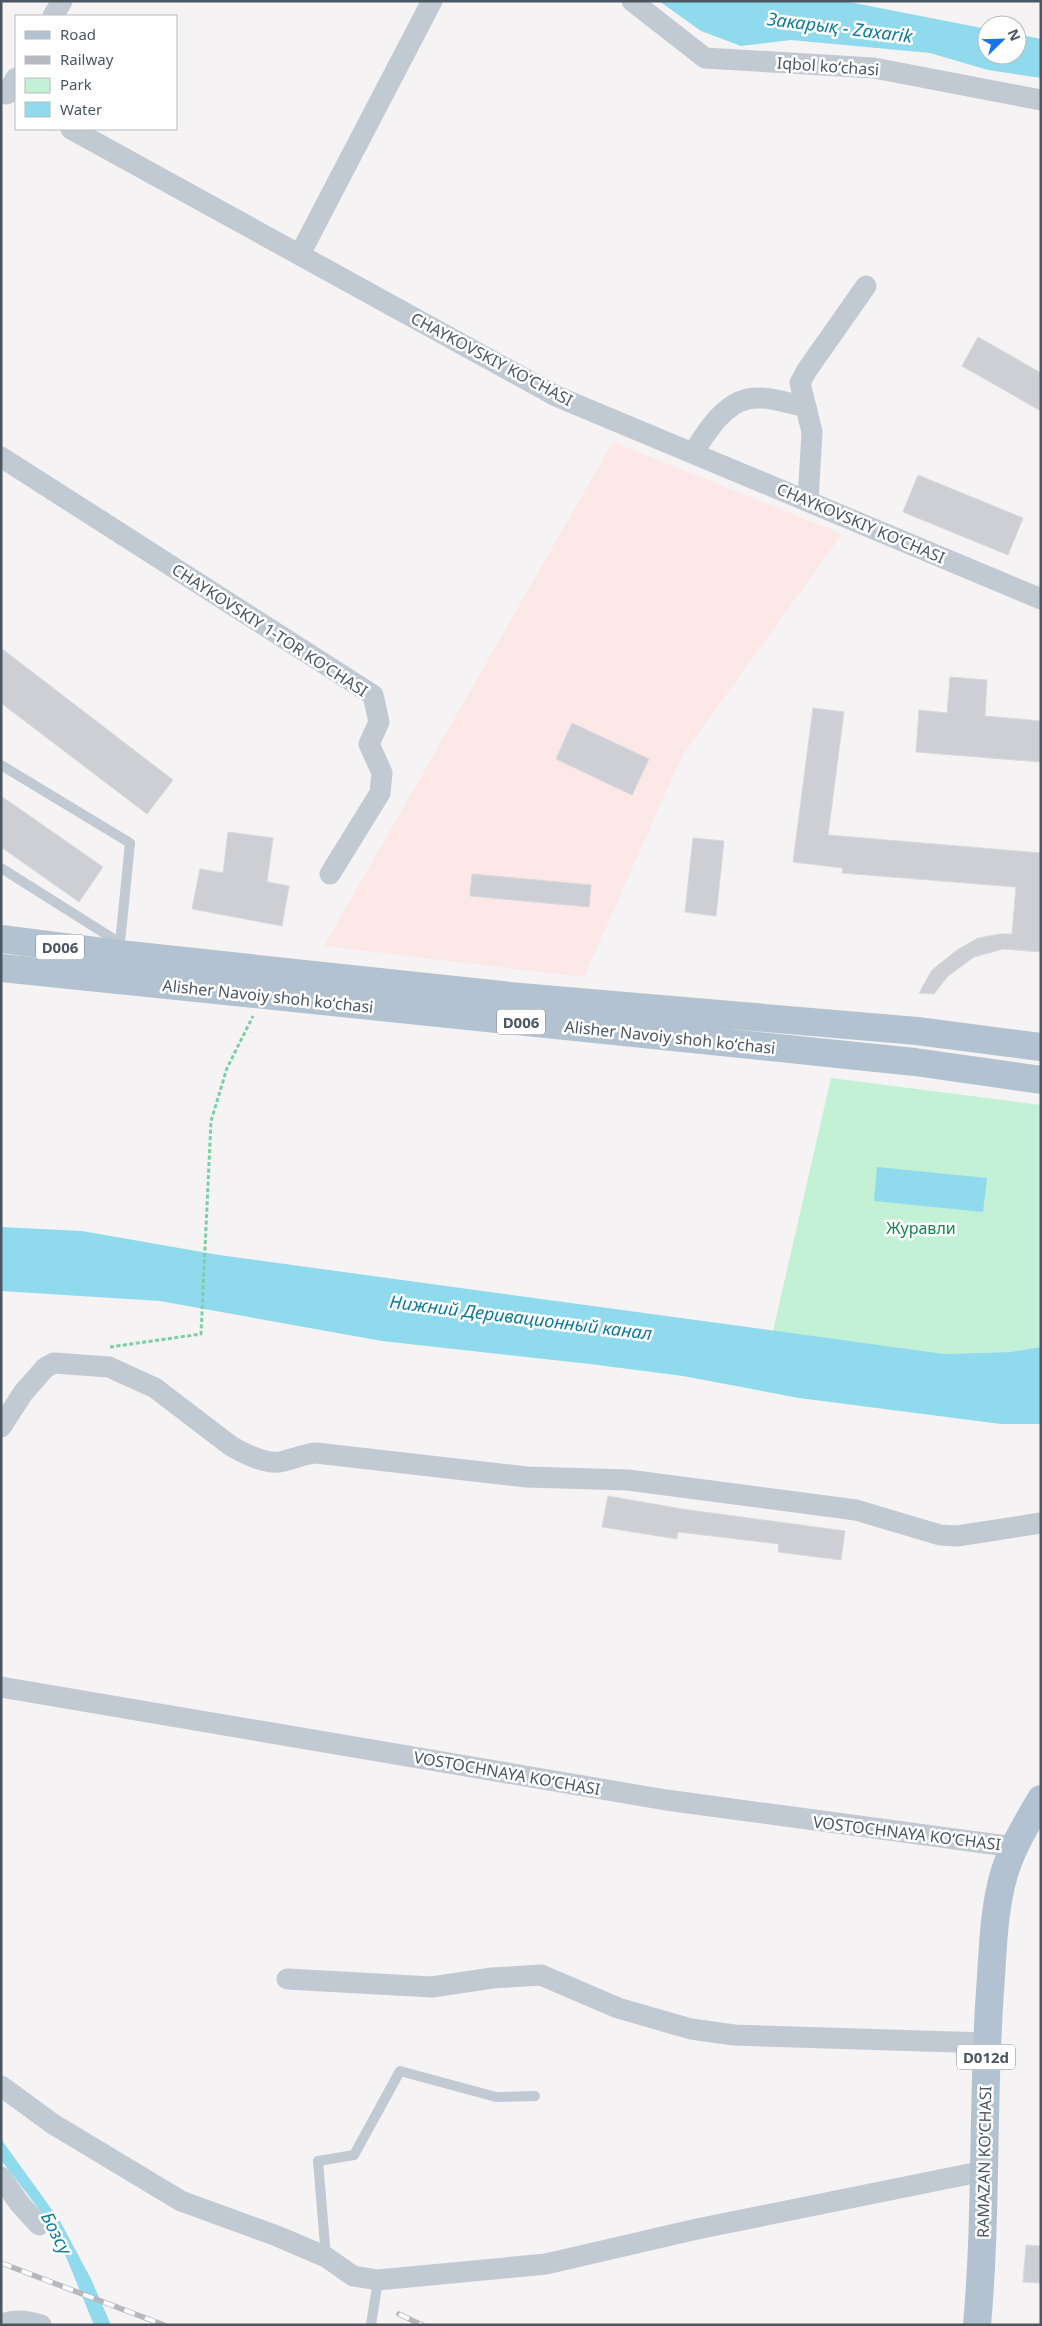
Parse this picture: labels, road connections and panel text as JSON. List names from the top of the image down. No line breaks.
{"streets":{"main road":["D006","Alisher Navoiy shoh koʻchasi","D012d","RAMAZAN KO‘CHASI"],"street":["Iqbol koʻchasi","CHAYKOVSKIY KO‘CHASI","CHAYKOVSKIY 1-TOR KO‘CHASI","VOSTOCHNAYA KO‘CHASI"]},"crossings":[["VOSTOCHNAYA KO‘CHASI","RAMAZAN KO‘CHASI"]],"water":["Закарық - Zaxarik","Нижний Деривационный канал","Бозсу"],"parks":["Журавли"],"legend":["Road","Railway","Park","Water"],"north":"top right"}
